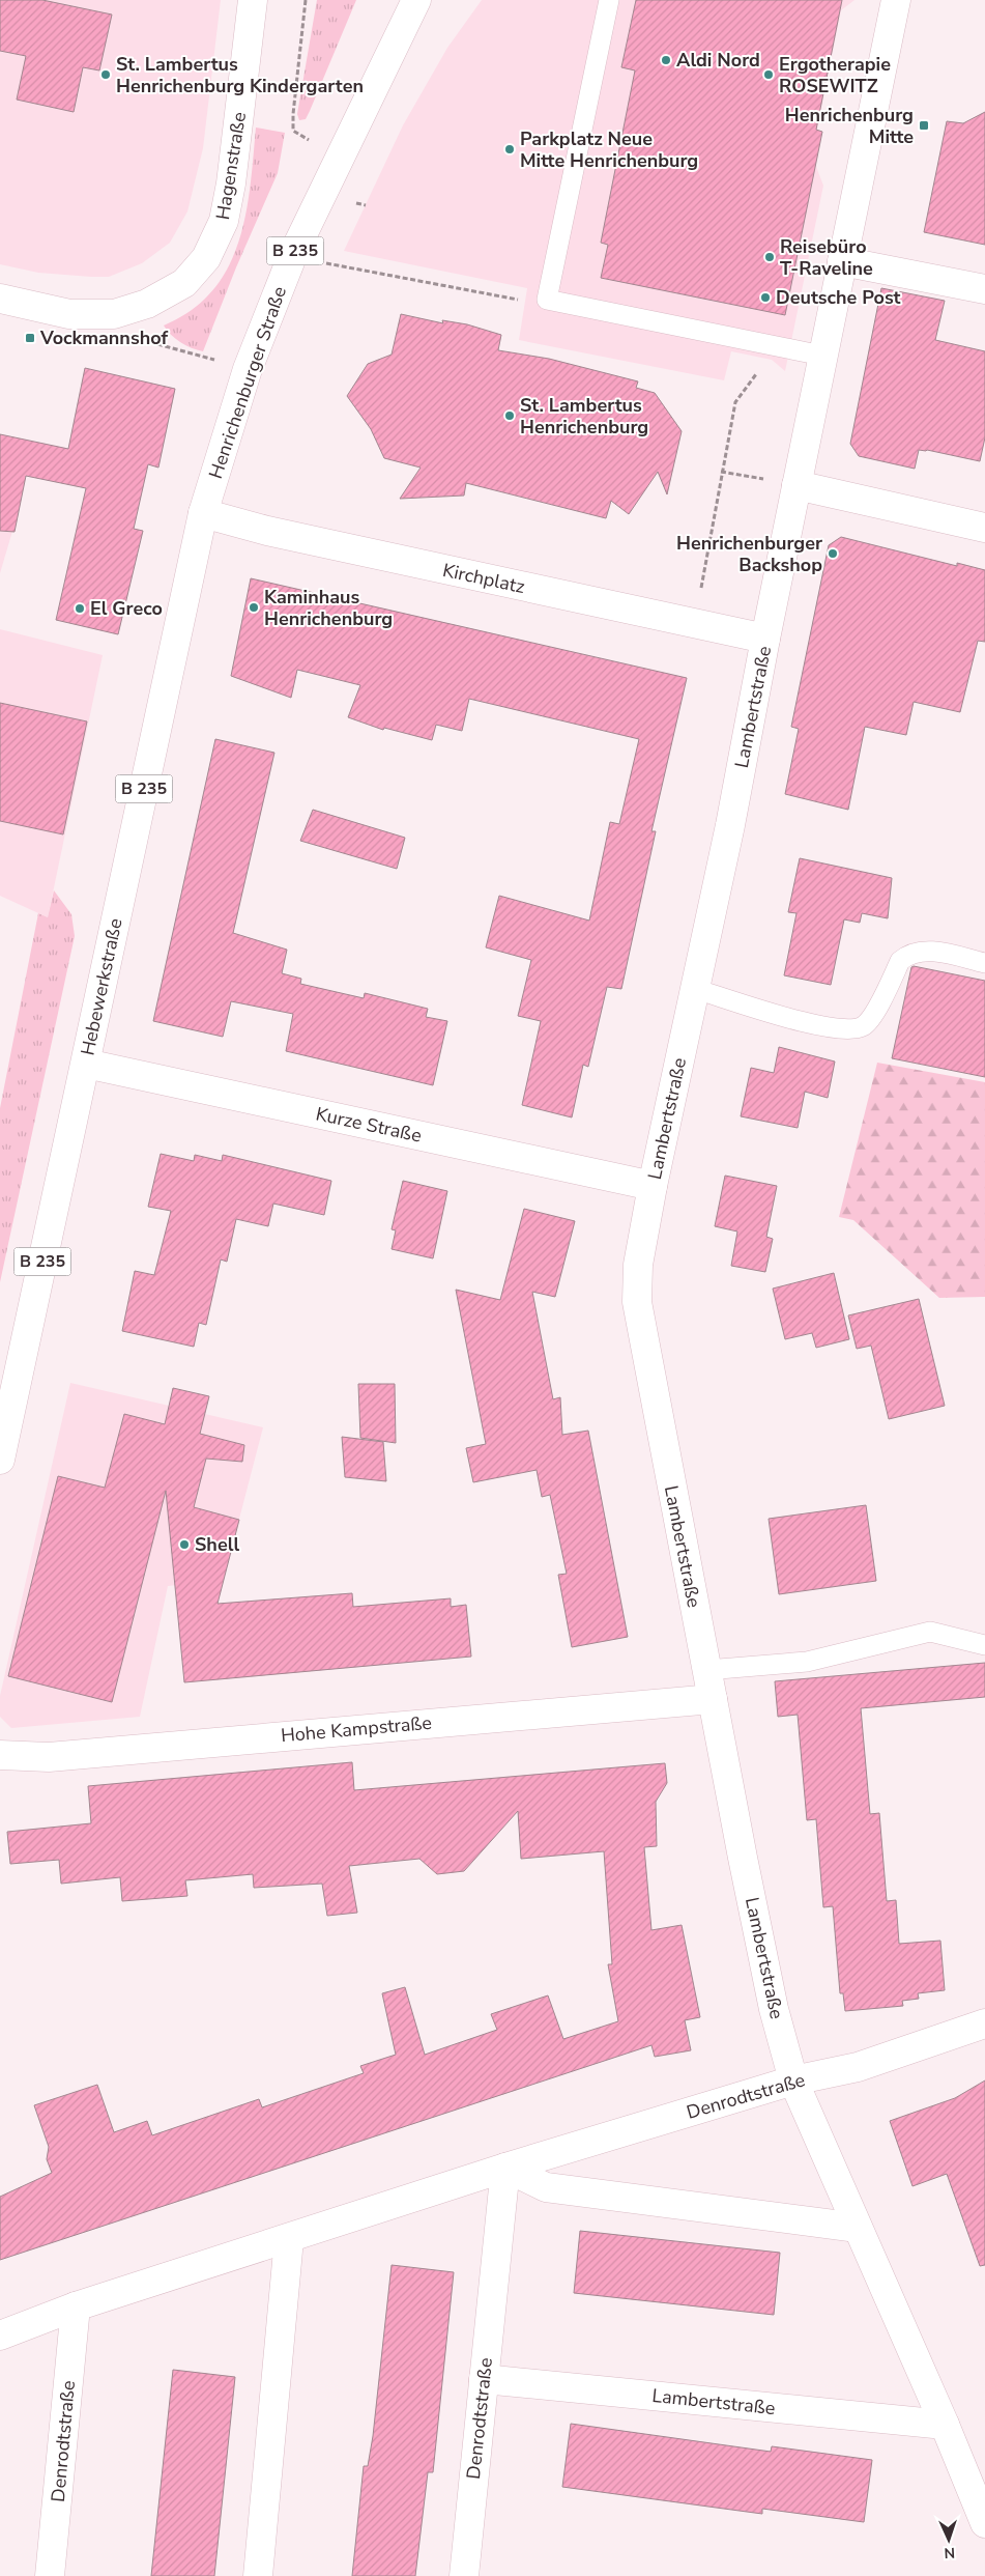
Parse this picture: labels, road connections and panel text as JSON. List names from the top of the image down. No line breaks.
{"streets":{"street":["Hagenstraße","B 235","Henrichenburger Straße","Kirchplatz","Lambertstraße","Hebewerkstraße","Kurze Straße","Hohe Kampstraße","Denrodtstraße"]},"crossings":[["Henrichenburger Straße","Kirchplatz"],["Henrichenburger Straße","Hebewerkstraße"],["Kirchplatz","Lambertstraße"],["Kirchplatz","Hebewerkstraße"],["Lambertstraße","Kurze Straße"],["Lambertstraße","Hohe Kampstraße"],["Lambertstraße","Denrodtstraße"],["Hebewerkstraße","Kurze Straße"]],"places":{"other":["Aldi Nord","St. Lambertus Henrichenburg Kindergarten","Ergotherapie ROSEWITZ","Parkplatz Neue Mitte Henrichenburg","Reisebüro T-Raveline","Deutsche Post","St. Lambertus Henrichenburg","Henrichenburger Backshop","Kaminhaus Henrichenburg","El Greco","Shell"],"transit":["Henrichenburg Mitte","Vockmannshof"]},"north":"bottom"}
